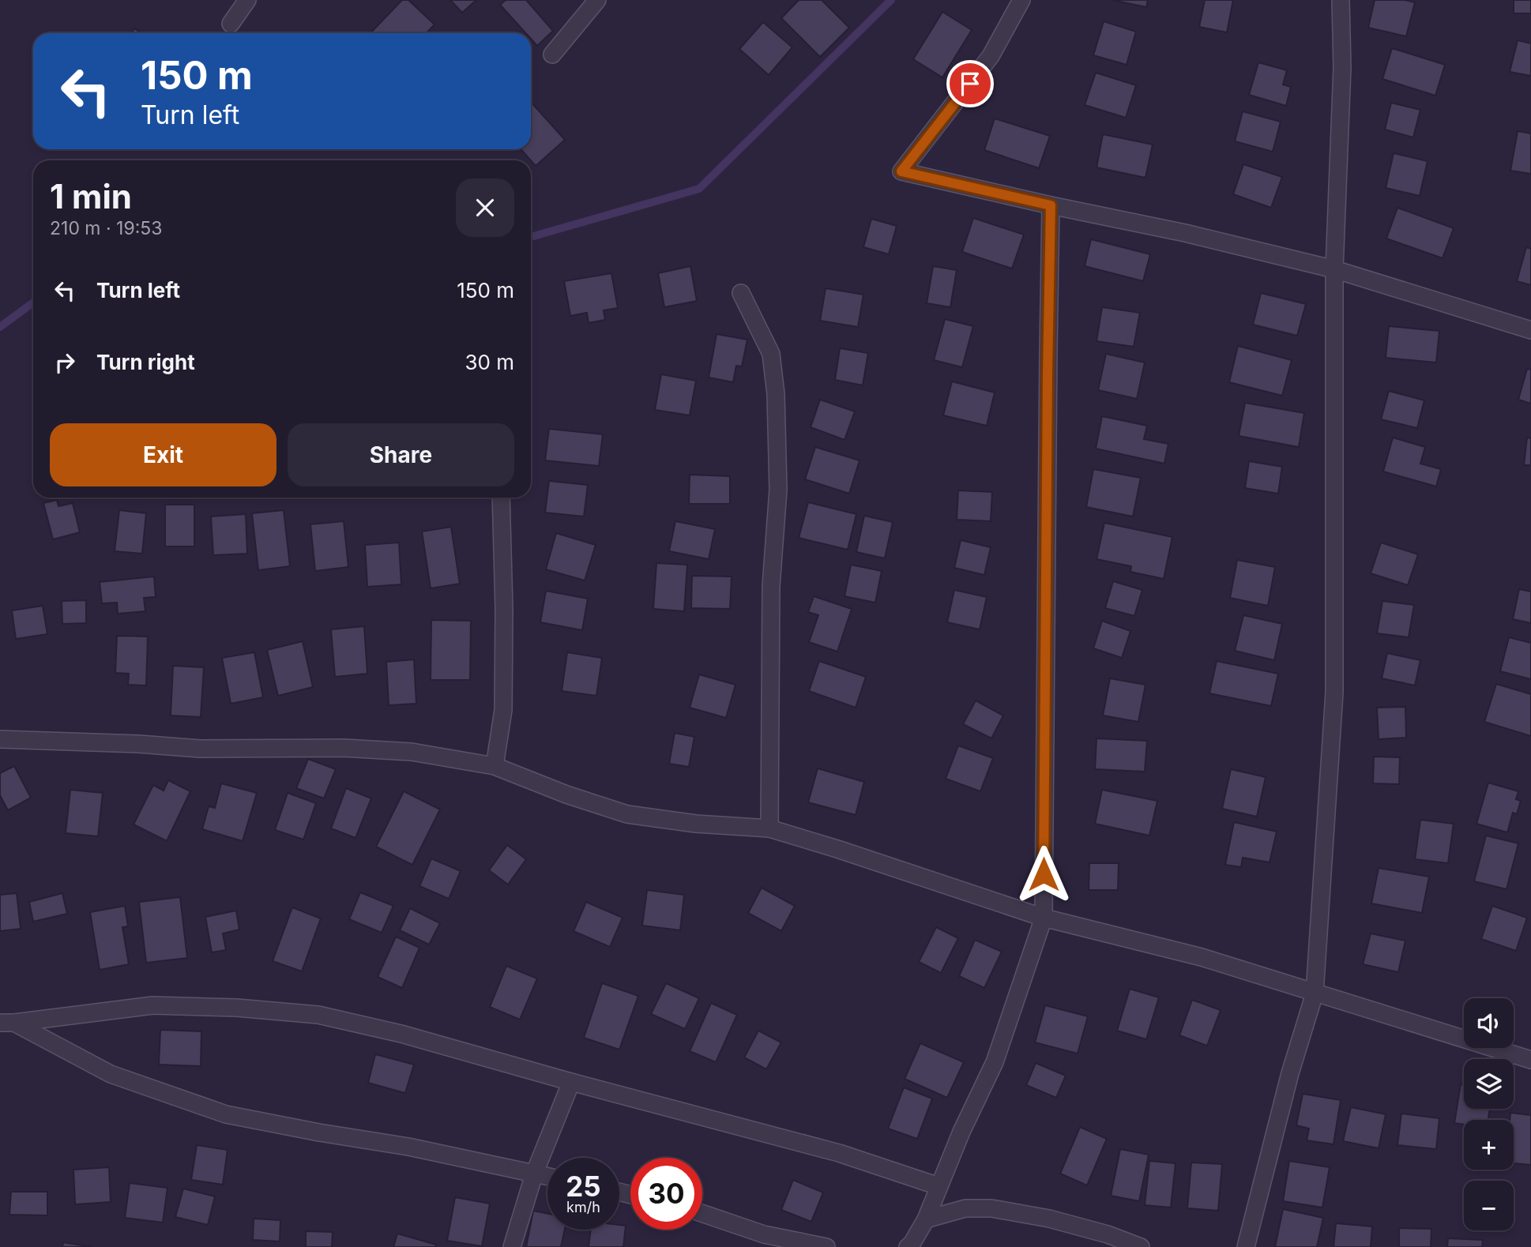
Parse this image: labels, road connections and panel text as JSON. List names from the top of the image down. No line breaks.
{"page":{"turn":["150 m","Turn left"],"heading":["1 min","210 m · 19:53"],"list":[{"name":"Turn left","value":"150 m"},{"name":"Turn right","value":"30 m"}],"buttons":["Exit","Share"],"map_buttons":["+","−"],"speed":"25 km/h","limit":"30"}}
